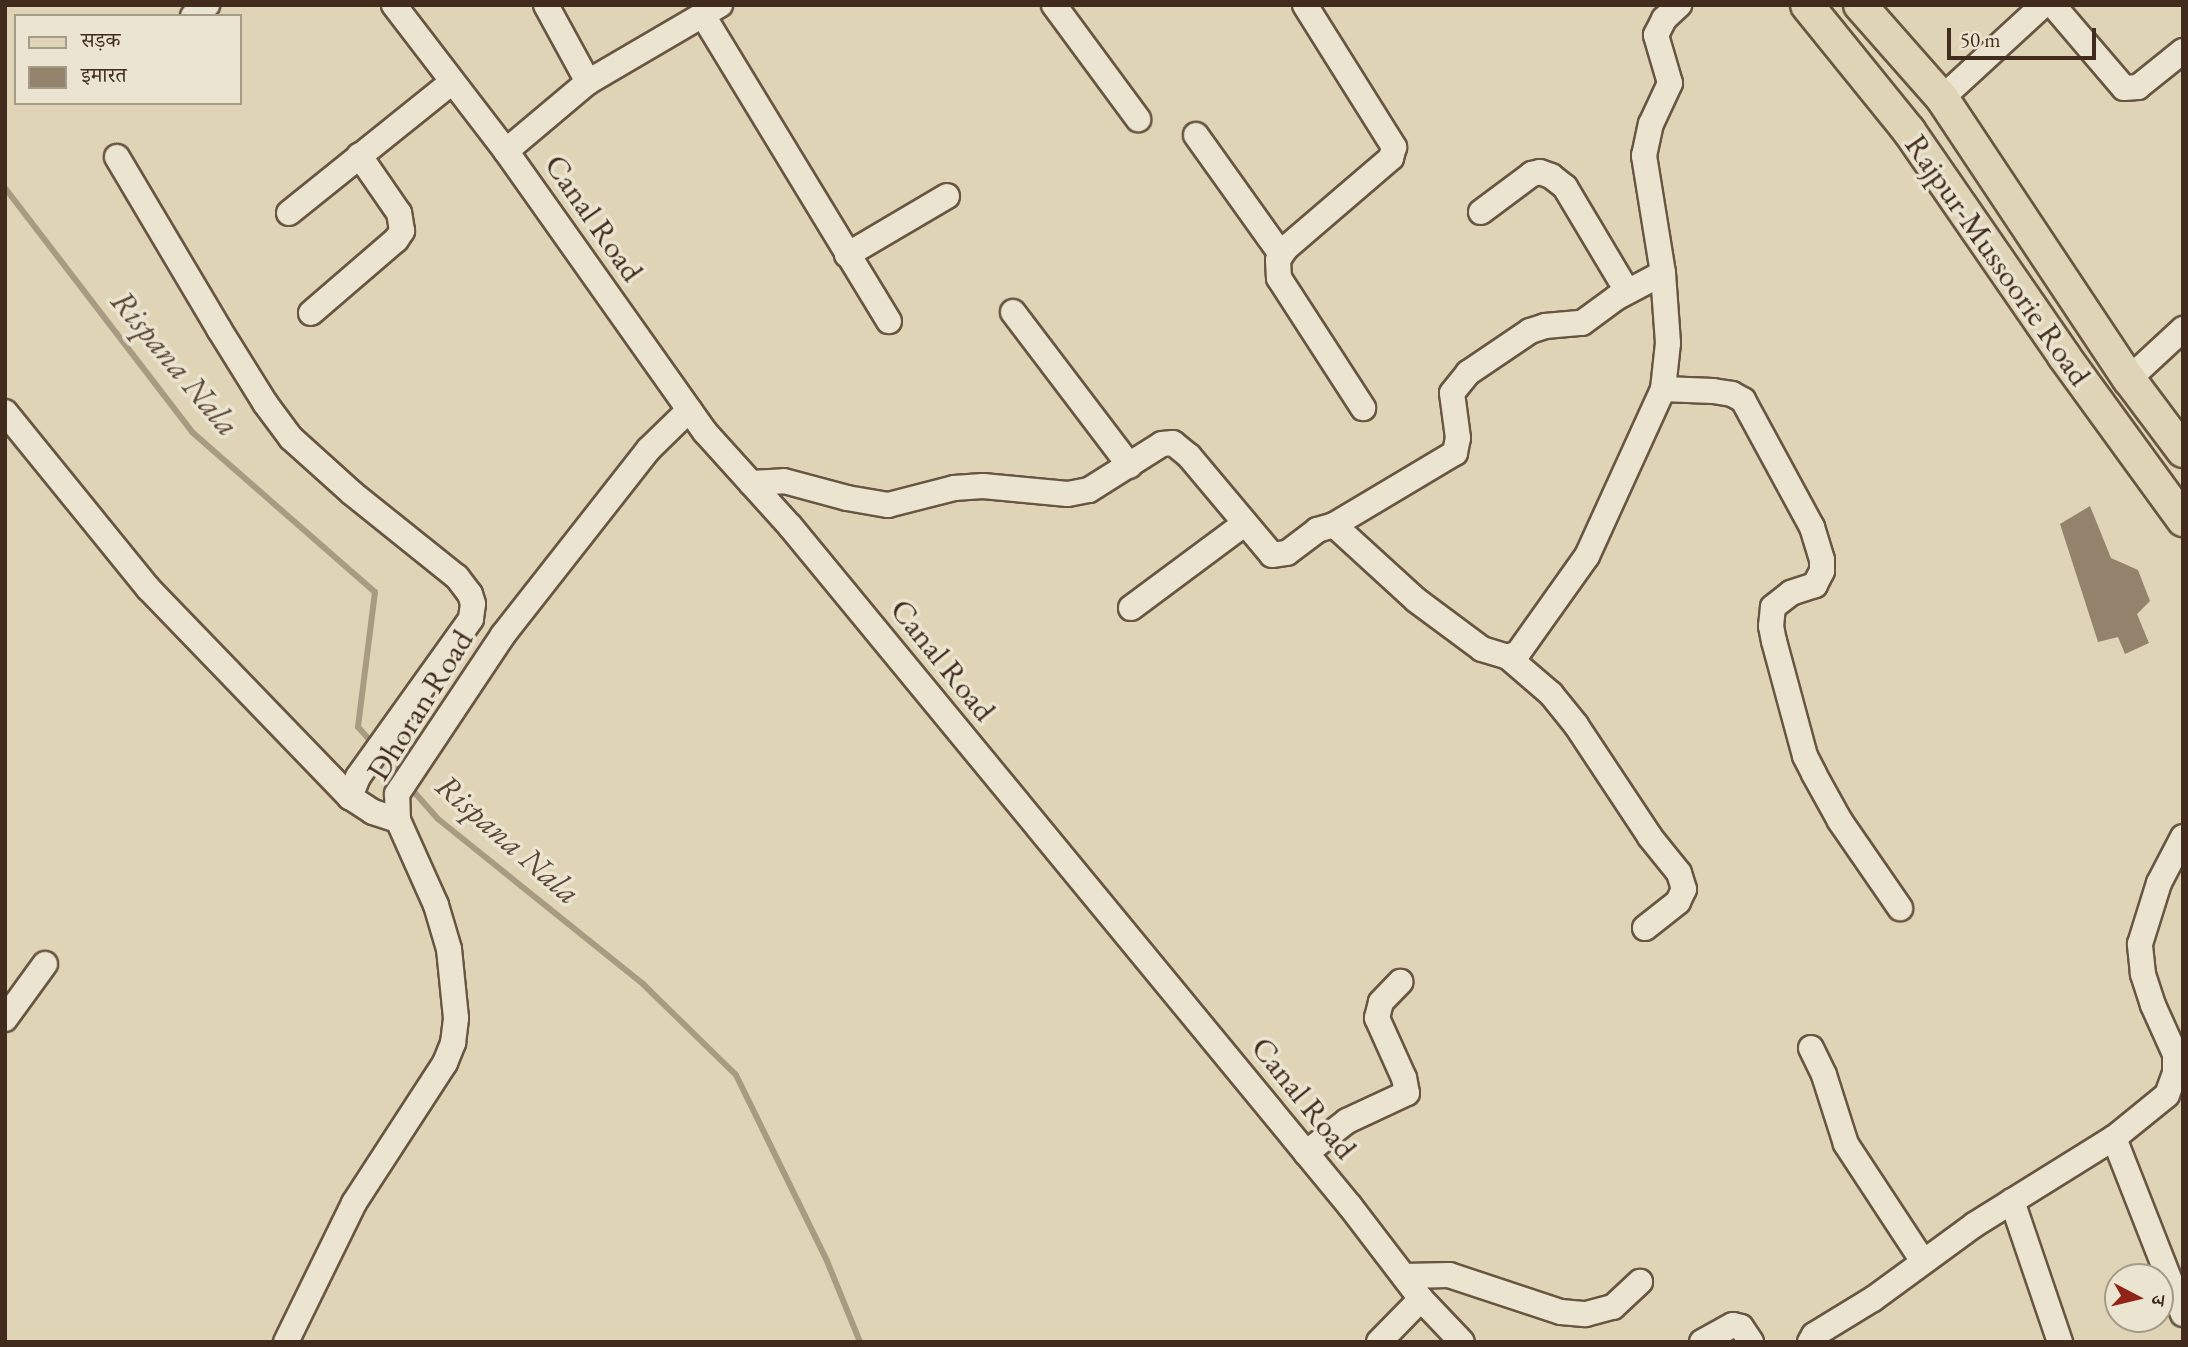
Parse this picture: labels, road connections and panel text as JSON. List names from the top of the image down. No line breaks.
{"streets":{"main road":["Rajpur-Mussoorie Road"],"street":["Canal Road","Dhoran Road"]},"crossings":[["Canal Road","Dhoran Road"]],"water":["Rispana Nala"],"legend":["सड़क","इमारत"],"scale_bar":"50 m","north":"right"}
